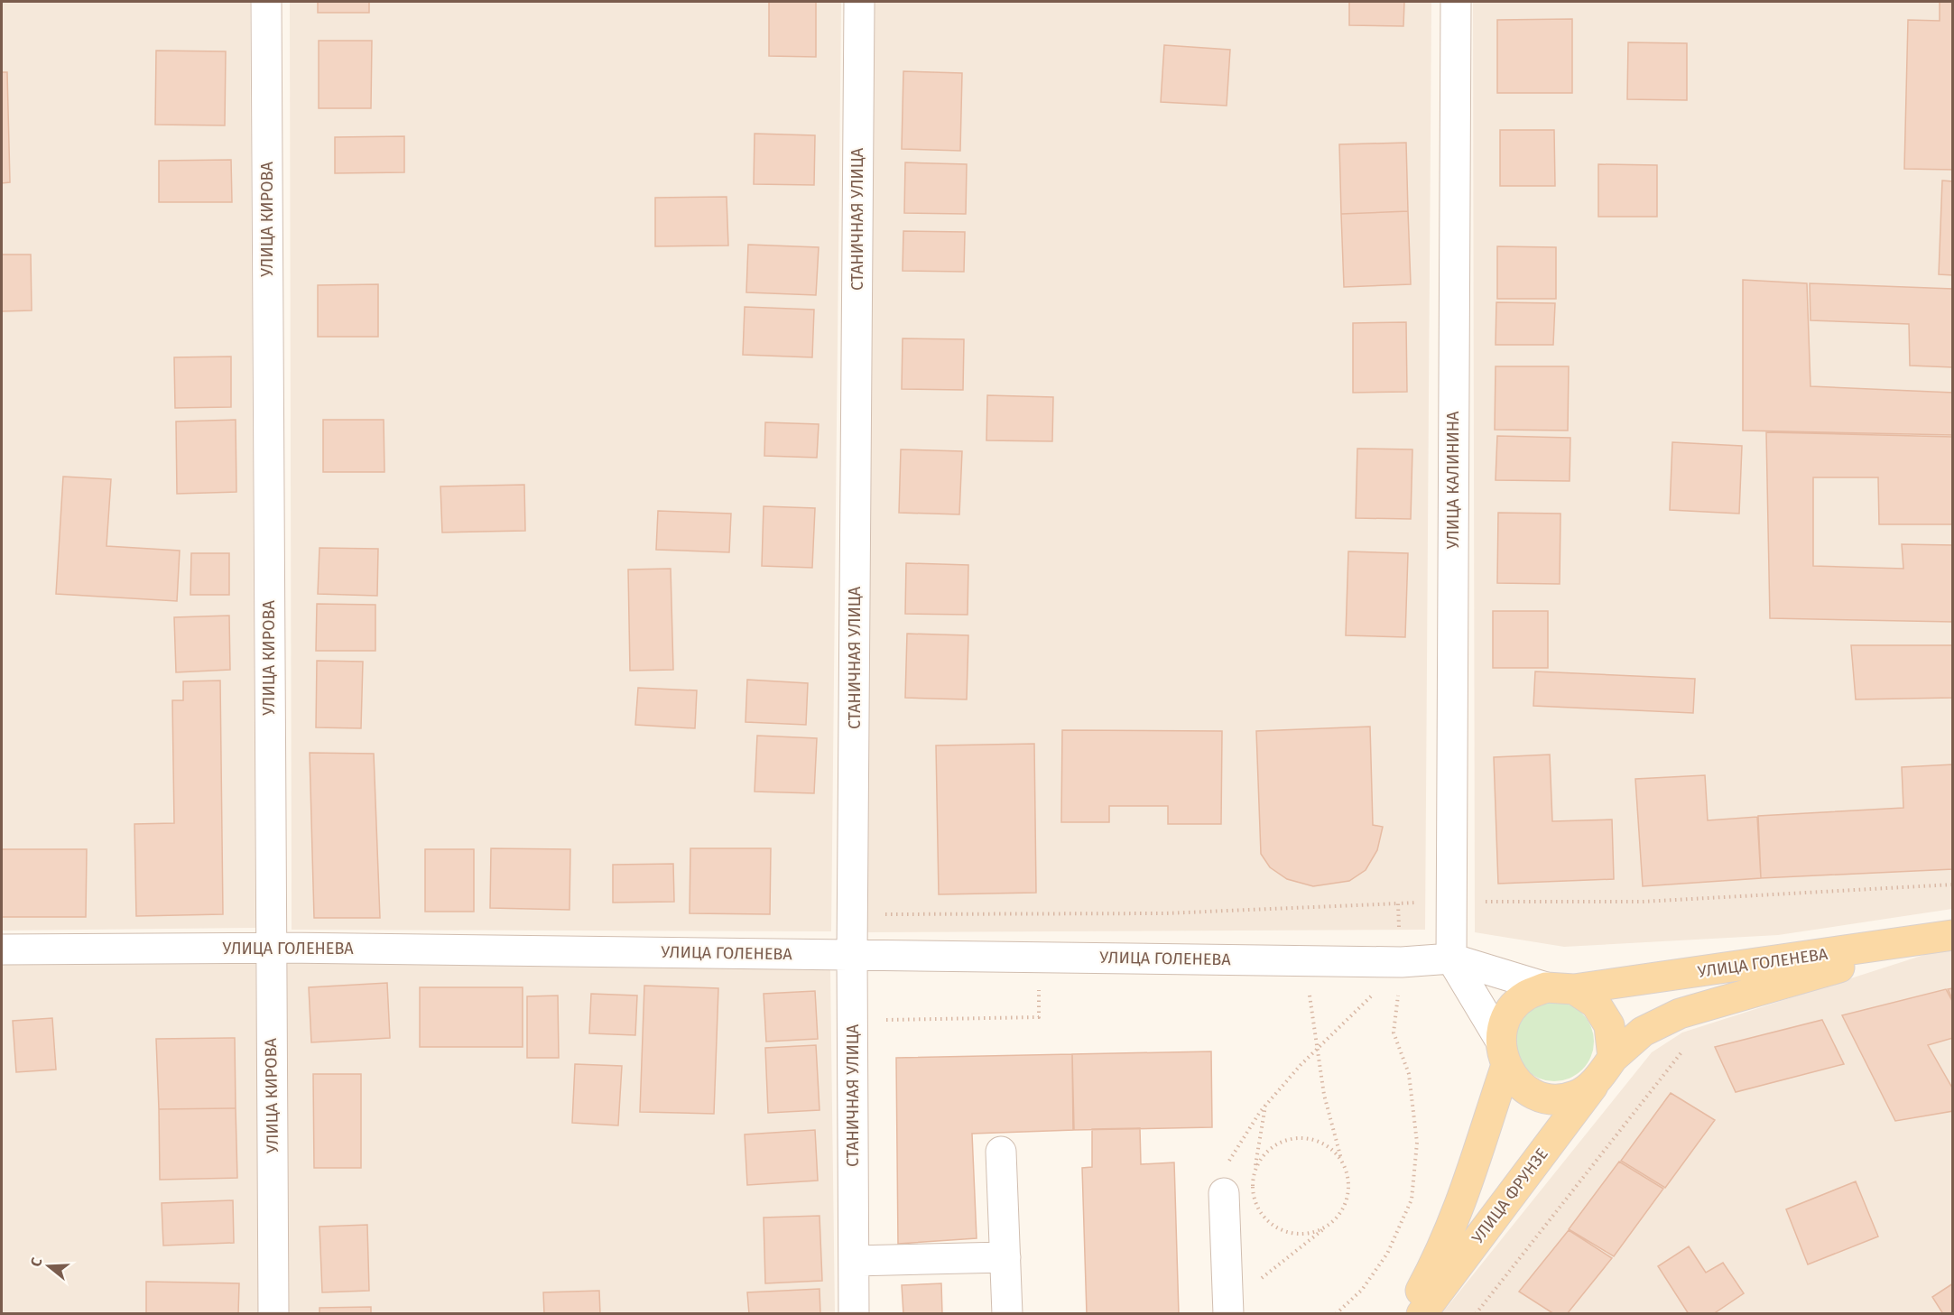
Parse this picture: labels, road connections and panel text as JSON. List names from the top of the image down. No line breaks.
{"streets":{"main road":["УЛИЦА ГОЛЕНЕВА","УЛИЦА ФРУНЗЕ"],"street":["УЛИЦА КИРОВА","СТАНИЧНАЯ УЛИЦА","УЛИЦА КАЛИНИНА"]},"crossings":[["УЛИЦА КИРОВА","УЛИЦА ГОЛЕНЕВА"],["СТАНИЧНАЯ УЛИЦА","УЛИЦА ГОЛЕНЕВА"],["УЛИЦА КАЛИНИНА","УЛИЦА ГОЛЕНЕВА"],["УЛИЦА ГОЛЕНЕВА","УЛИЦА ФРУНЗЕ"]],"north":"left"}
